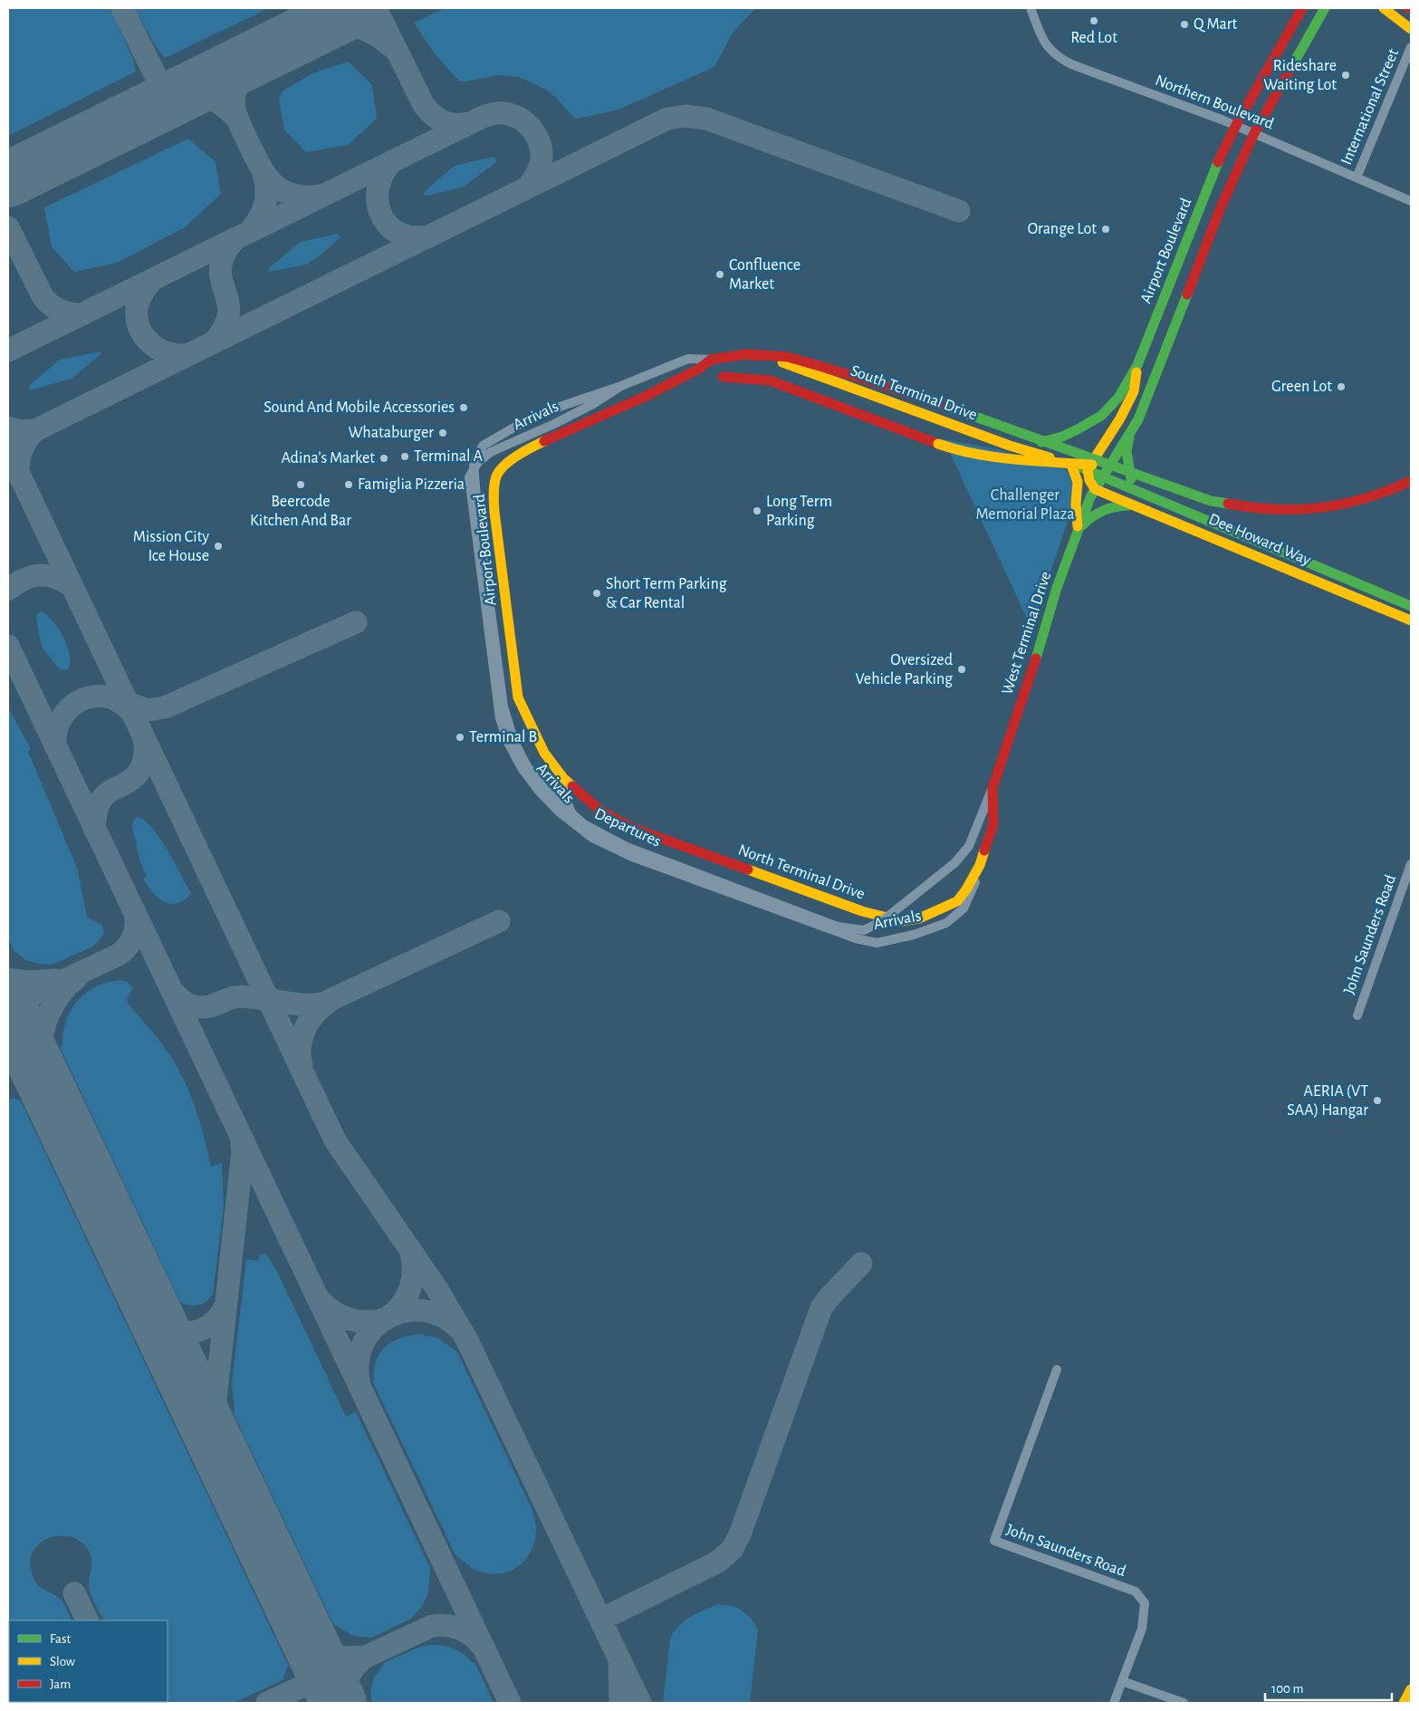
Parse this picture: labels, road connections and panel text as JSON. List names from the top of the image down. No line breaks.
{"streets":{"main road":["Airport Boulevard","South Terminal Drive","Dee Howard Way","West Terminal Drive","North Terminal Drive"],"street":["Northern Boulevard","International Street","Arrivals","Departures","John Saunders Road"]},"crossings":[["Northern Boulevard","International Street"],["Northern Boulevard","Airport Boulevard"],["Airport Boulevard","South Terminal Drive"],["Airport Boulevard","North Terminal Drive"],["South Terminal Drive","Dee Howard Way"],["Arrivals","Departures"],["Arrivals","North Terminal Drive"],["Dee Howard Way","West Terminal Drive"],["West Terminal Drive","Departures"],["West Terminal Drive","North Terminal Drive"],["Departures","North Terminal Drive"]],"parks":["Challenger Memorial Plaza"],"places":["Red Lot","Q Mart","Rideshare Waiting Lot","Orange Lot","Confluence Market","Green Lot","Sound And Mobile Accessories","Whataburger","Terminal A","Adina’s Market","Beercode Kitchen And Bar","Famiglia Pizzeria","Long Term Parking","Mission City Ice House","Short Term Parking & Car Rental","Oversized Vehicle Parking","Terminal B","AERIA (VT SAA) Hangar"],"legend":["Fast","Slow","Jam"],"scale_bar":"100 m"}
